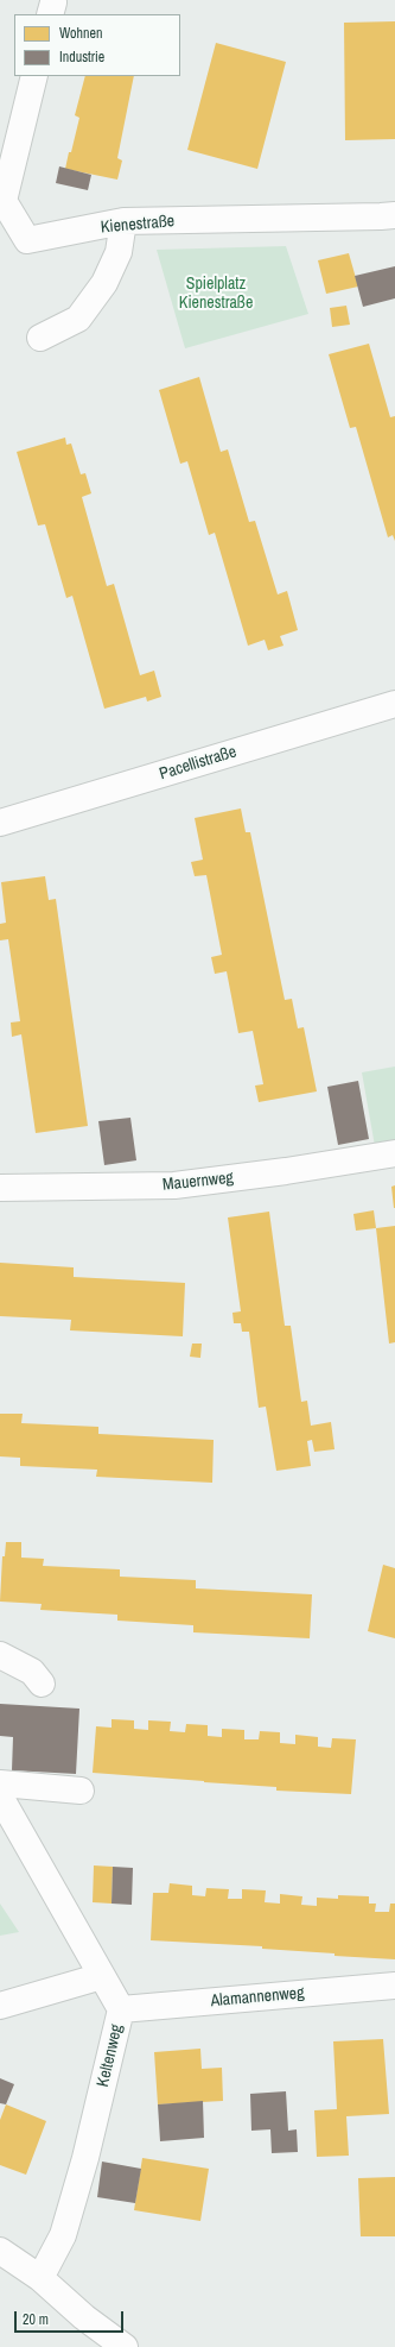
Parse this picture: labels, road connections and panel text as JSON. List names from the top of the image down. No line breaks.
{"streets":{"street":["Kienestraße","Pacellistraße","Mauernweg","Alamannenweg","Keltenweg"]},"crossings":[["Alamannenweg","Keltenweg"]],"parks":["Spielplatz Kienestraße"],"legend":["Wohnen","Industrie"],"scale_bar":"20 m"}
